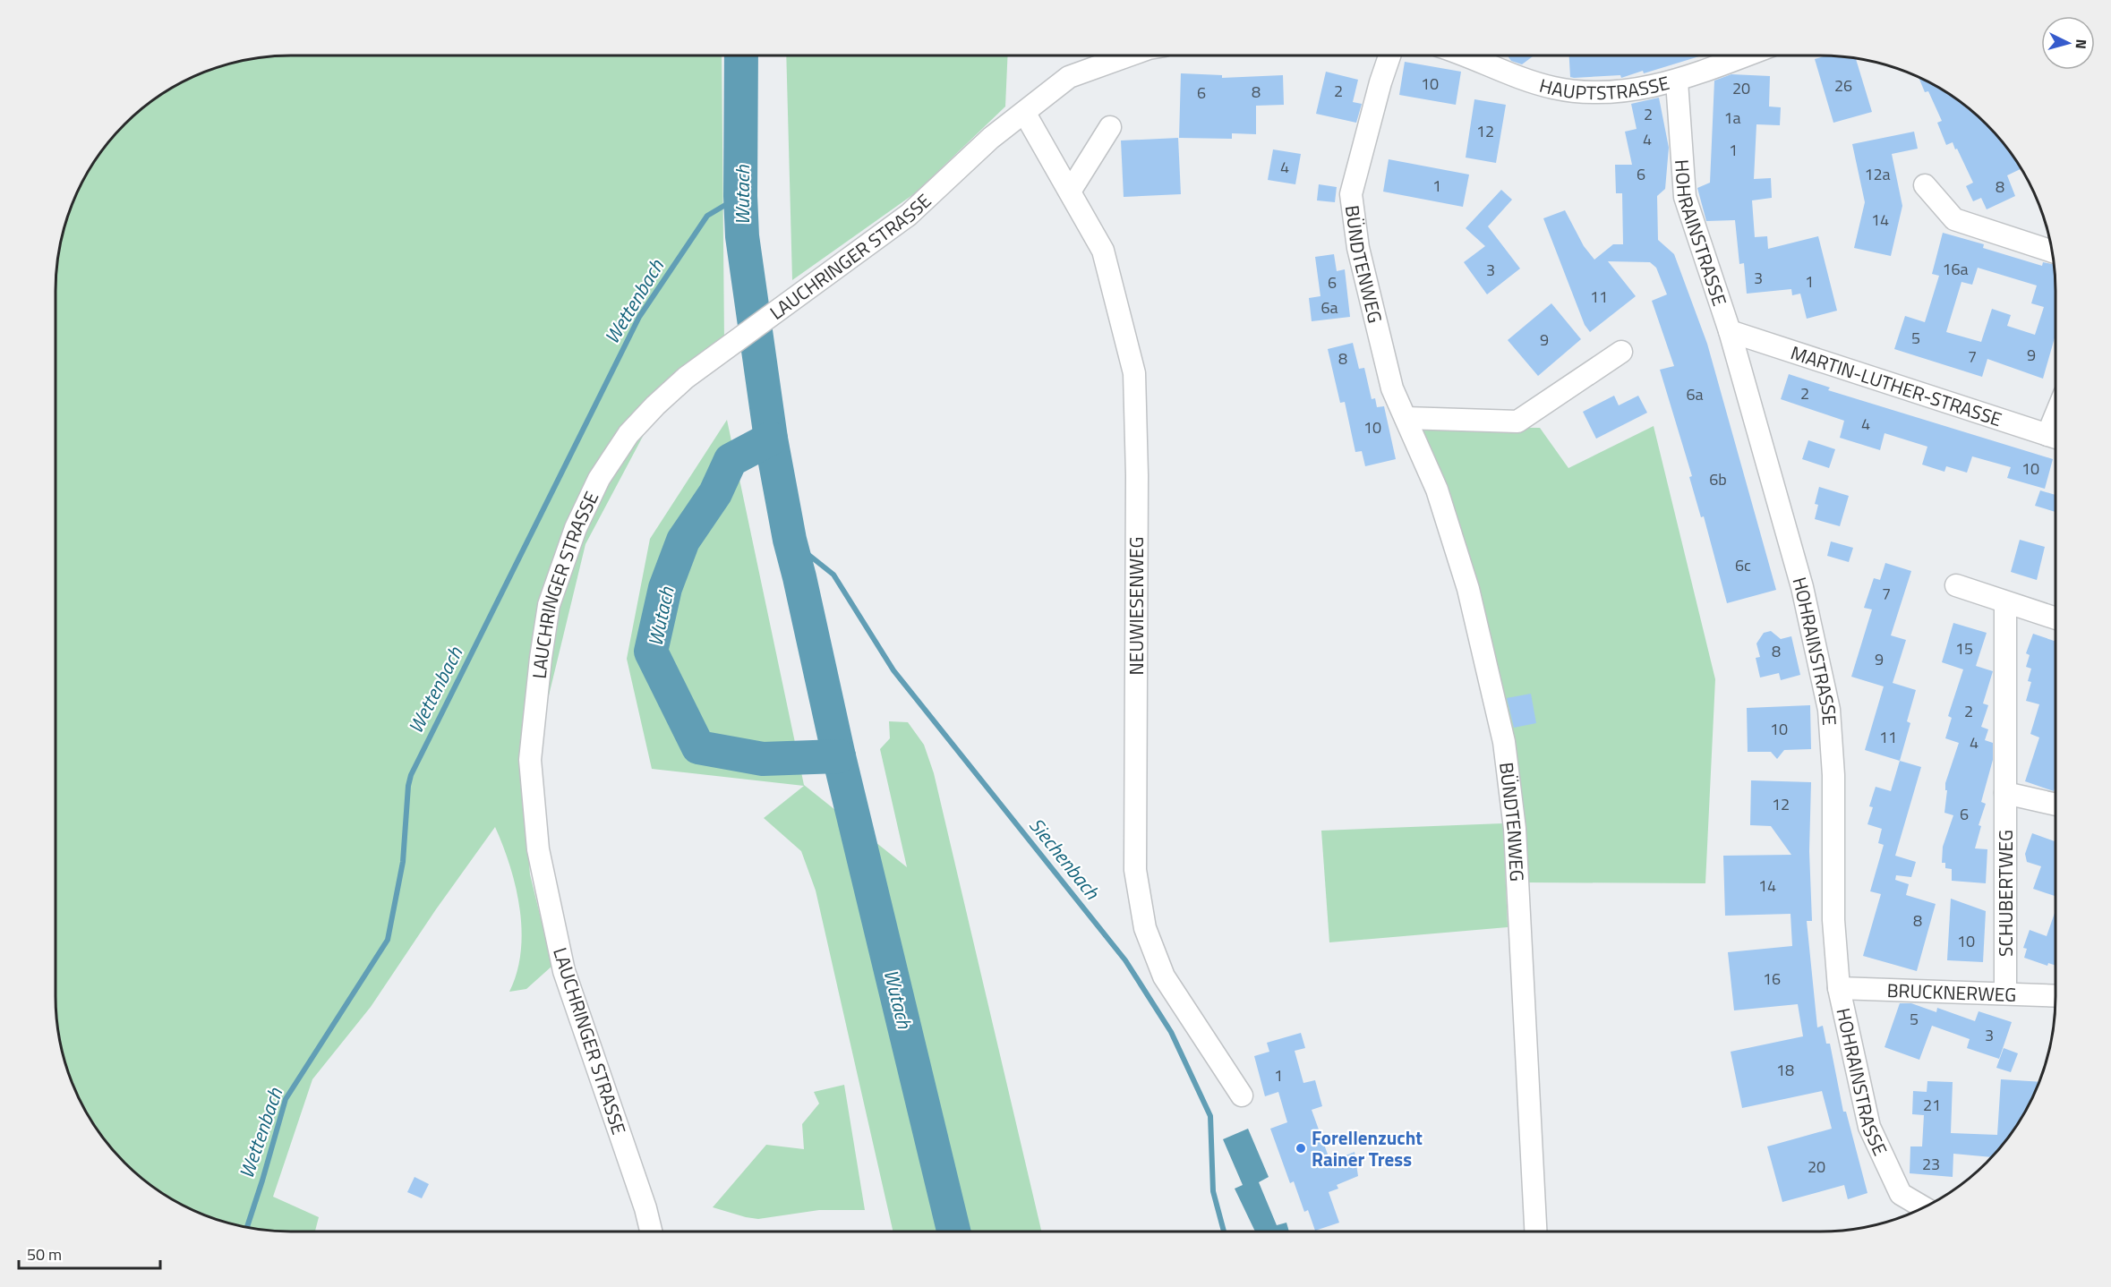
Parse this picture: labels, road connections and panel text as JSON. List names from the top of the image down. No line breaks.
{"streets":{"street":["HAUPTSTRASSE","HOHRAINSTRASSE","LAUCHRINGER STRASSE","BÜNDTENWEG","MARTIN-LUTHER-STRASSE","NEUWIESENWEG","SCHUBERTWEG","BRUCKNERWEG"]},"crossings":[["HAUPTSTRASSE","HOHRAINSTRASSE"],["HOHRAINSTRASSE","MARTIN-LUTHER-STRASSE"],["HOHRAINSTRASSE","BRUCKNERWEG"],["LAUCHRINGER STRASSE","NEUWIESENWEG"],["SCHUBERTWEG","BRUCKNERWEG"]],"water":["Wutach","Wettenbach","Siechenbach"],"places":["Forellenzucht Rainer Tress"],"house_numbers":["10","26","20","2","8","6","2","1a","12","4","1","4","6","12a","1","8","14","16a","3","3","1","6","11","6a","5","9","9","7","8","2","6a","4","10","10","6b","6c","7","15","8","9","2","10","11","4","12","6","14","8","10","16","5","3","18","1","21","23","20"],"scale_bar":"50 m","north":"right"}
